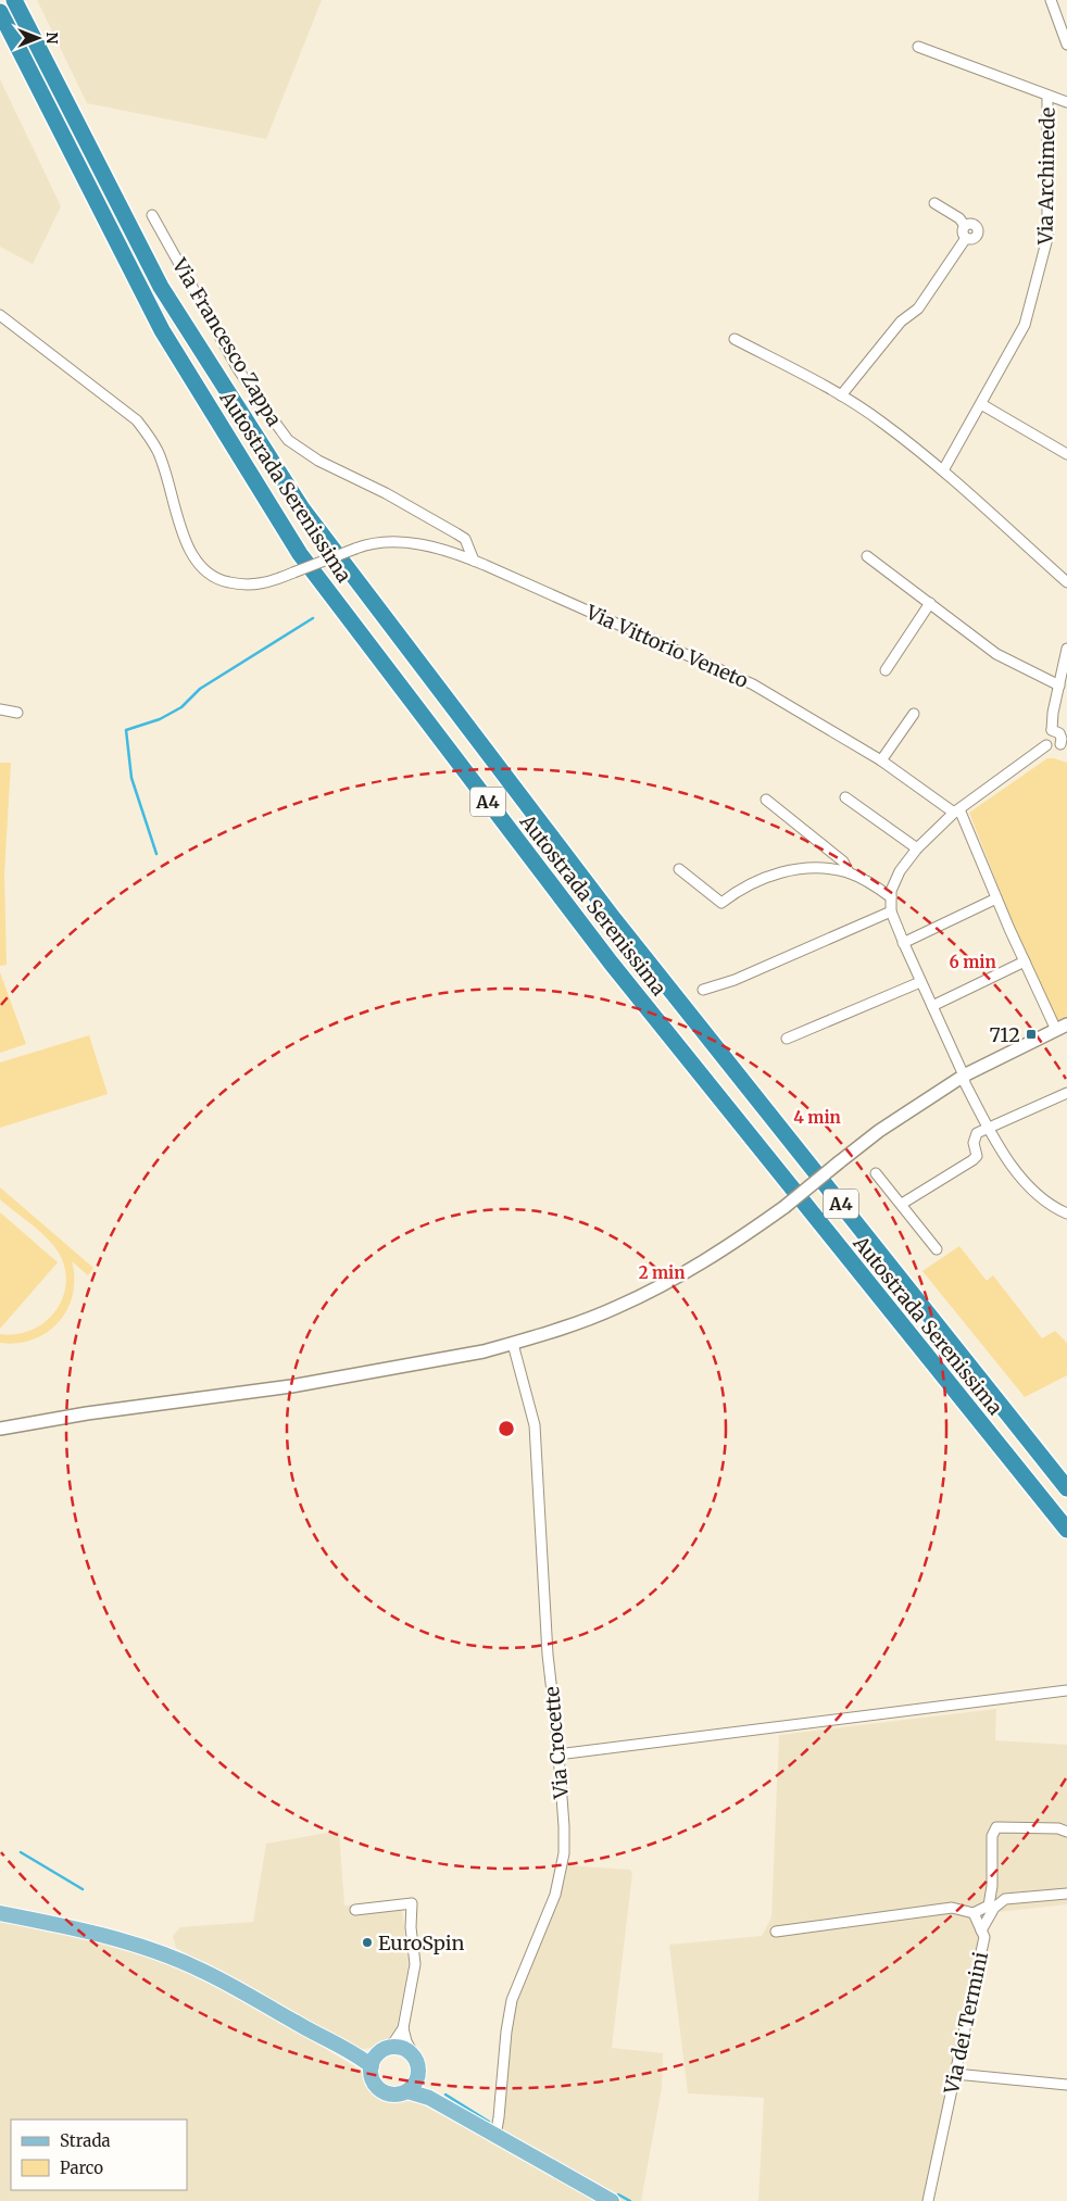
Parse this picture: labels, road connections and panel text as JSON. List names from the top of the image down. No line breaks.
{"streets":{"highway":["Autostrada Serenissima","A4"],"street":["Via Archimede","Via Francesco Zappa","Via Vittorio Veneto","Via Crocette","Via dei Termini"]},"crossings":[["Via Francesco Zappa","Via Vittorio Veneto"]],"places":{"transit":["712"],"other":["EuroSpin"]},"legend":["Strada","Parco"],"north":"right","rings":["6 min","4 min","2 min"]}
